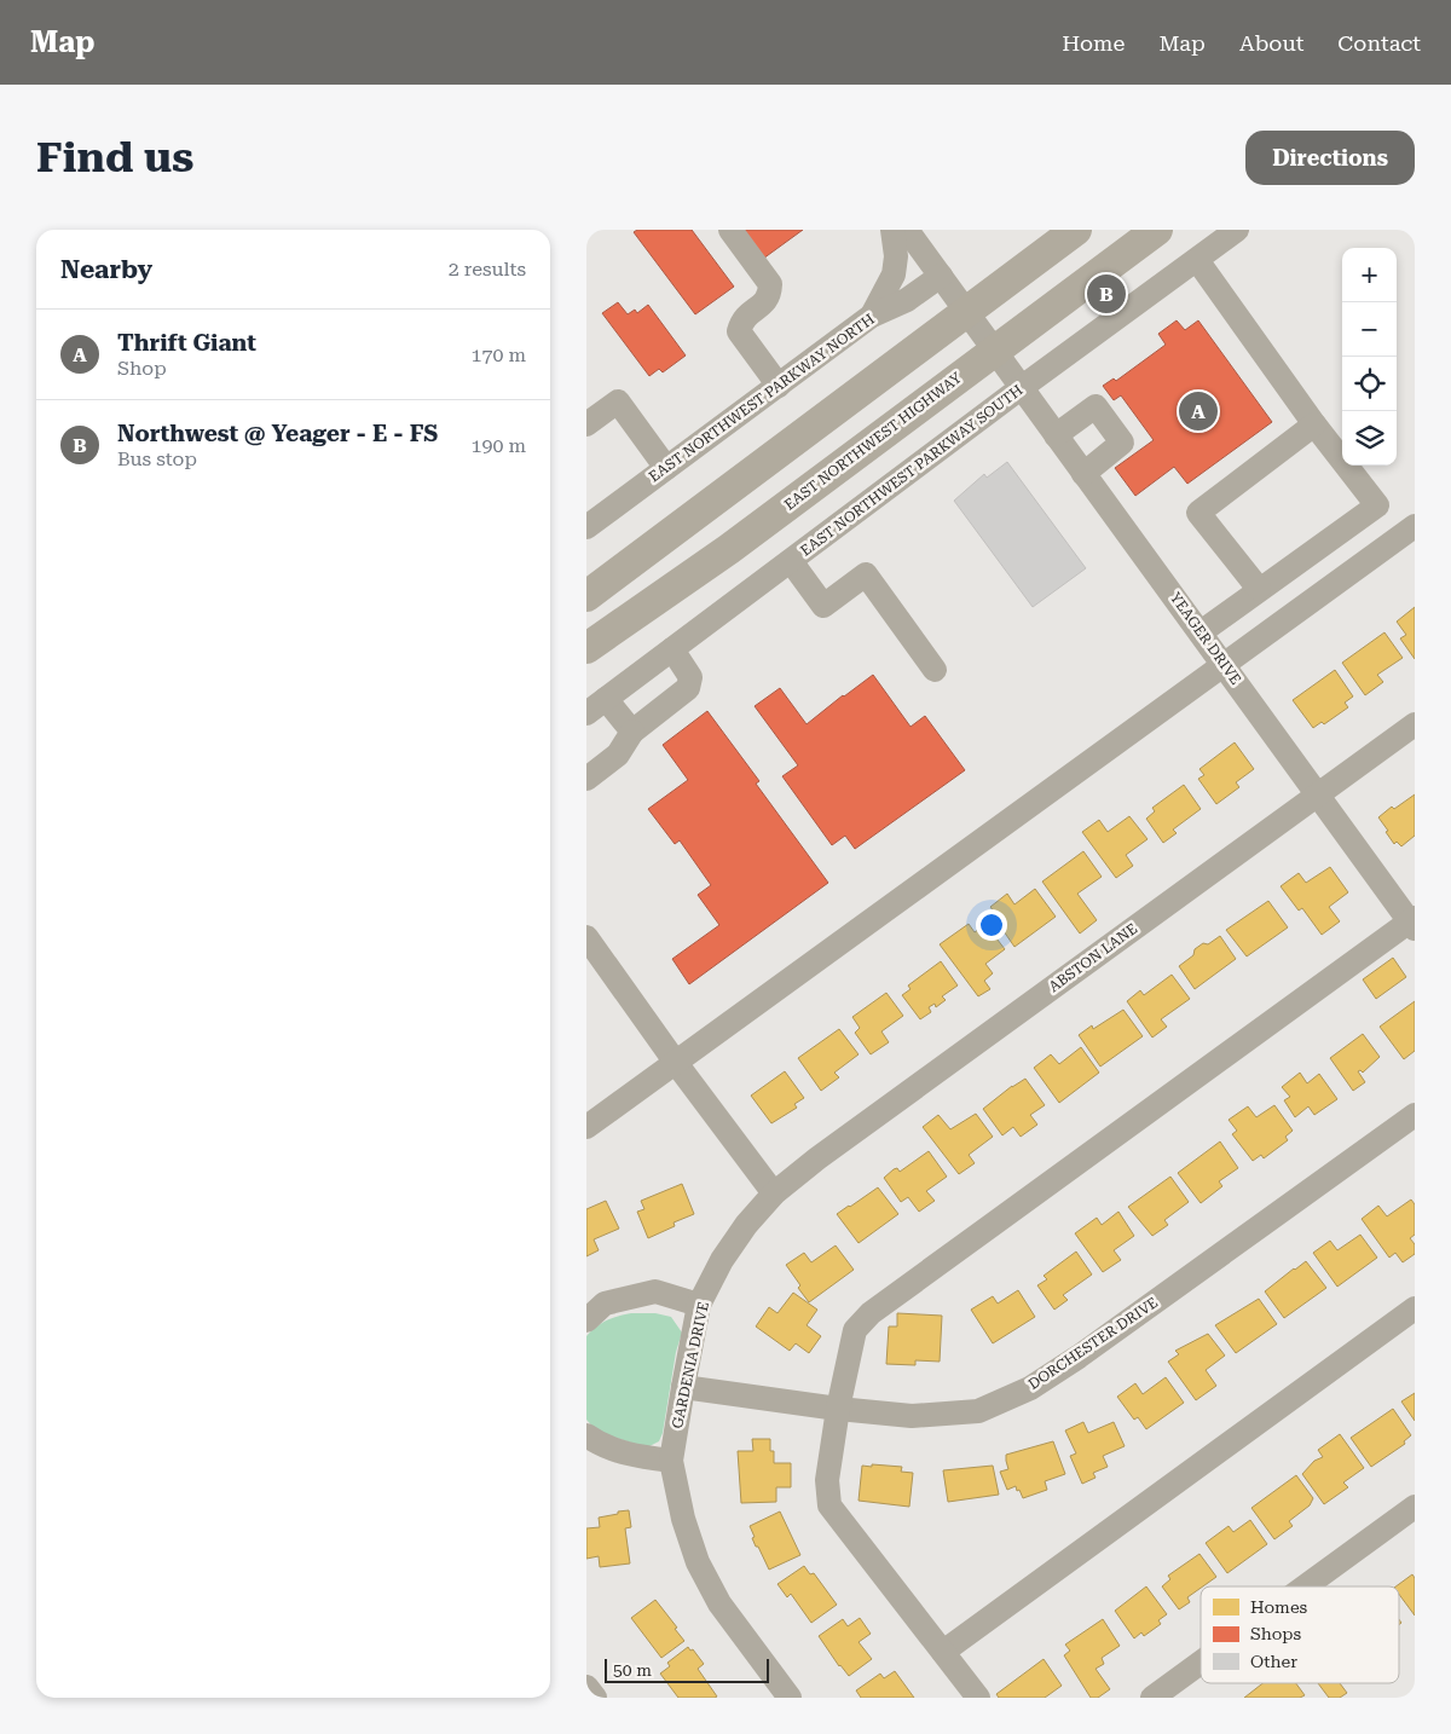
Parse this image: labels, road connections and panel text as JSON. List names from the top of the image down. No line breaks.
{"streets":{"main road":["EAST NORTHWEST HIGHWAY"],"street":["EAST NORTHWEST PARKWAY NORTH","EAST NORTHWEST PARKWAY SOUTH","YEAGER DRIVE","ABSTON LANE","DORCHESTER DRIVE","GARDENIA DRIVE"]},"crossings":[["EAST NORTHWEST PARKWAY NORTH","YEAGER DRIVE"],["EAST NORTHWEST HIGHWAY","YEAGER DRIVE"],["EAST NORTHWEST PARKWAY SOUTH","YEAGER DRIVE"],["YEAGER DRIVE","ABSTON LANE"],["ABSTON LANE","GARDENIA DRIVE"],["DORCHESTER DRIVE","GARDENIA DRIVE"]],"legend":["Homes","Shops","Other"],"scale_bar":"50 m","page":{"header":"Map","nav":["Home","Map","About","Contact"],"buttons":"Directions","title":"Find us","heading":["Nearby","2 results"],"map_buttons":["+","−"],"pins":["B","A"],"list":[{"mark":"A","name":"Thrift Giant","note":"Shop","value":"170 m"},{"mark":"B","name":"Northwest @ Yeager - E - FS","note":"Bus stop","value":"190 m"}],"scale":"50 m"}}
